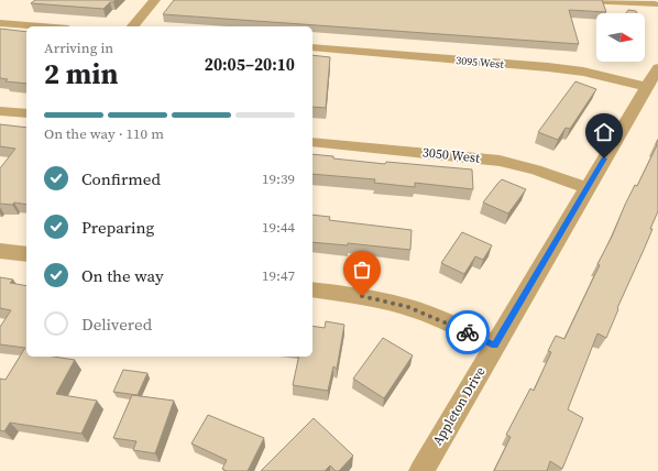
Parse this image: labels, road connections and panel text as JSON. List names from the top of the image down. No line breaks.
{"streets":{"street":["3095 West","3050 West","Appleton Drive"]},"crossings":[["3095 West","Appleton Drive"],["3050 West","Appleton Drive"]],"north":"right","page":{"heading":["2 min","Arriving in","20:05–20:10"],"bar":"On the way · 110 m","list":[["Confirmed","19:39"],["Preparing","19:44"],["On the way","19:47"],"Delivered"]}}
